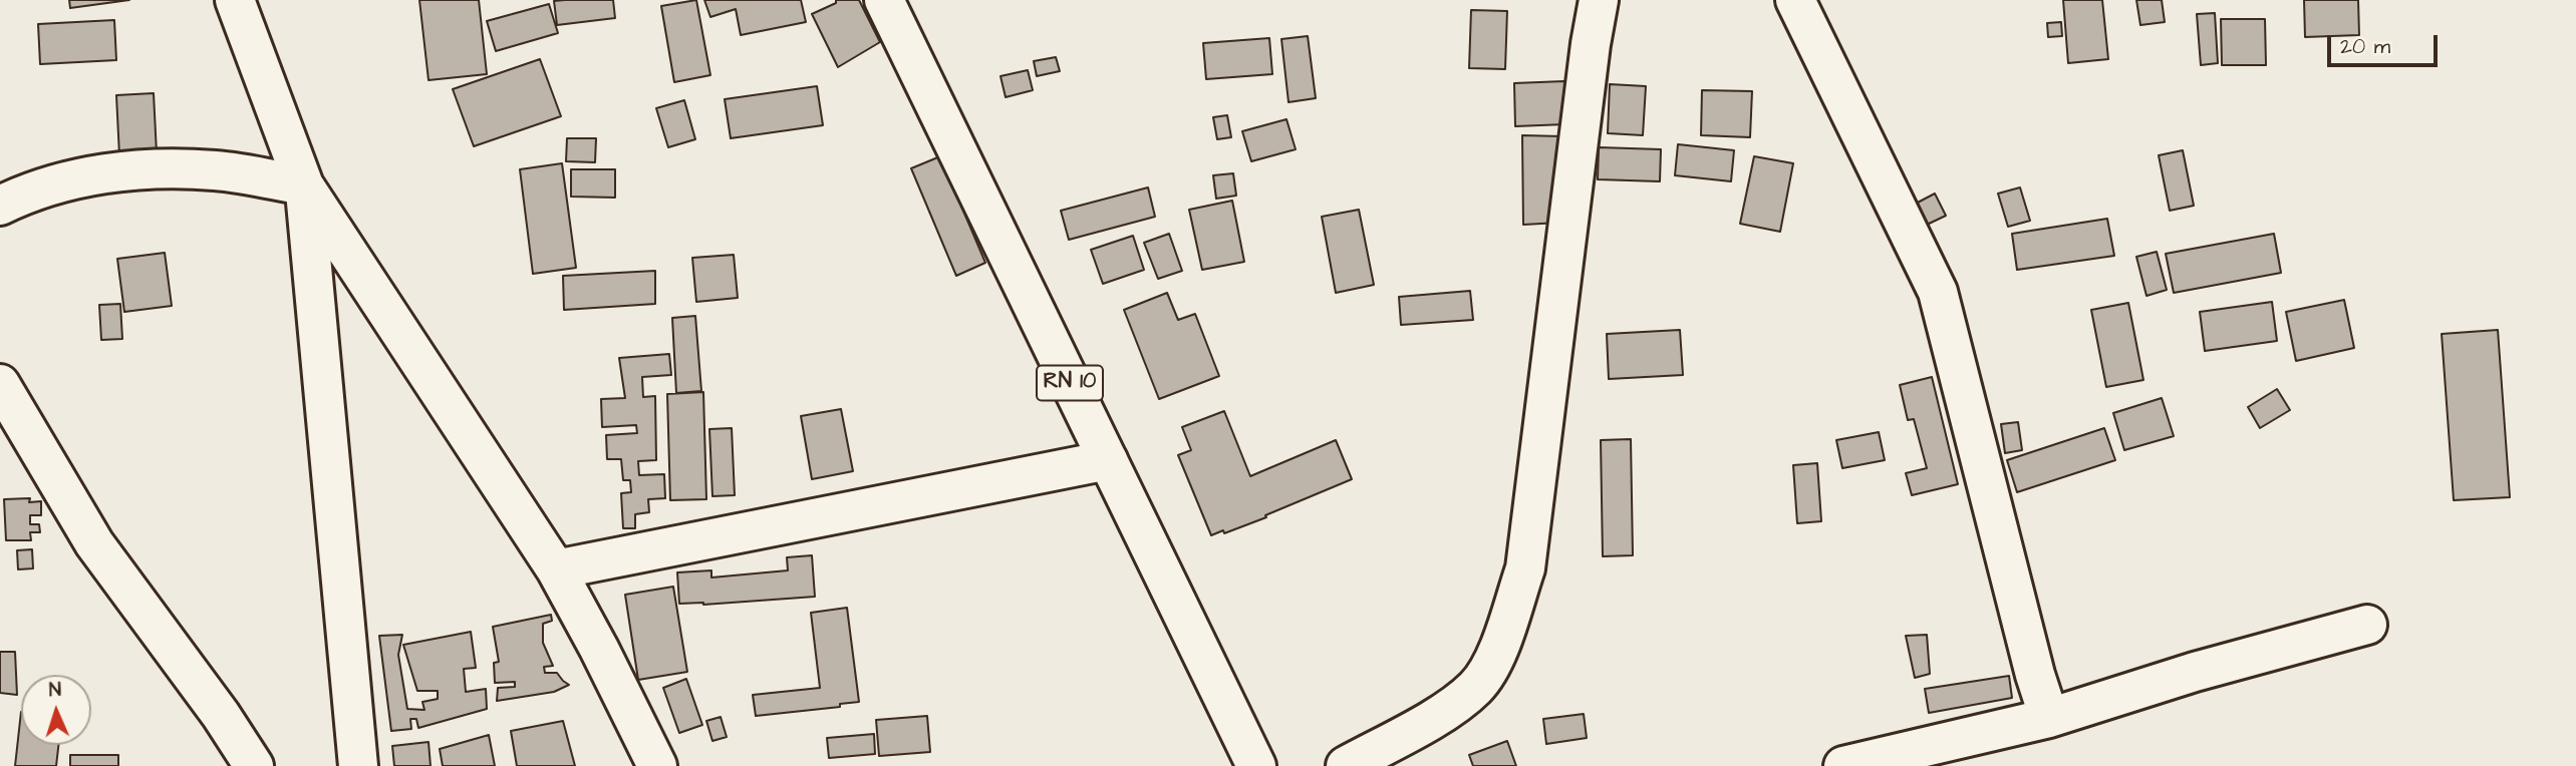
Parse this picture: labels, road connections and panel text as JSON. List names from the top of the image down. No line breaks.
{"streets":{"street":["RN 10"]},"scale_bar":"20 m","north":"top"}
